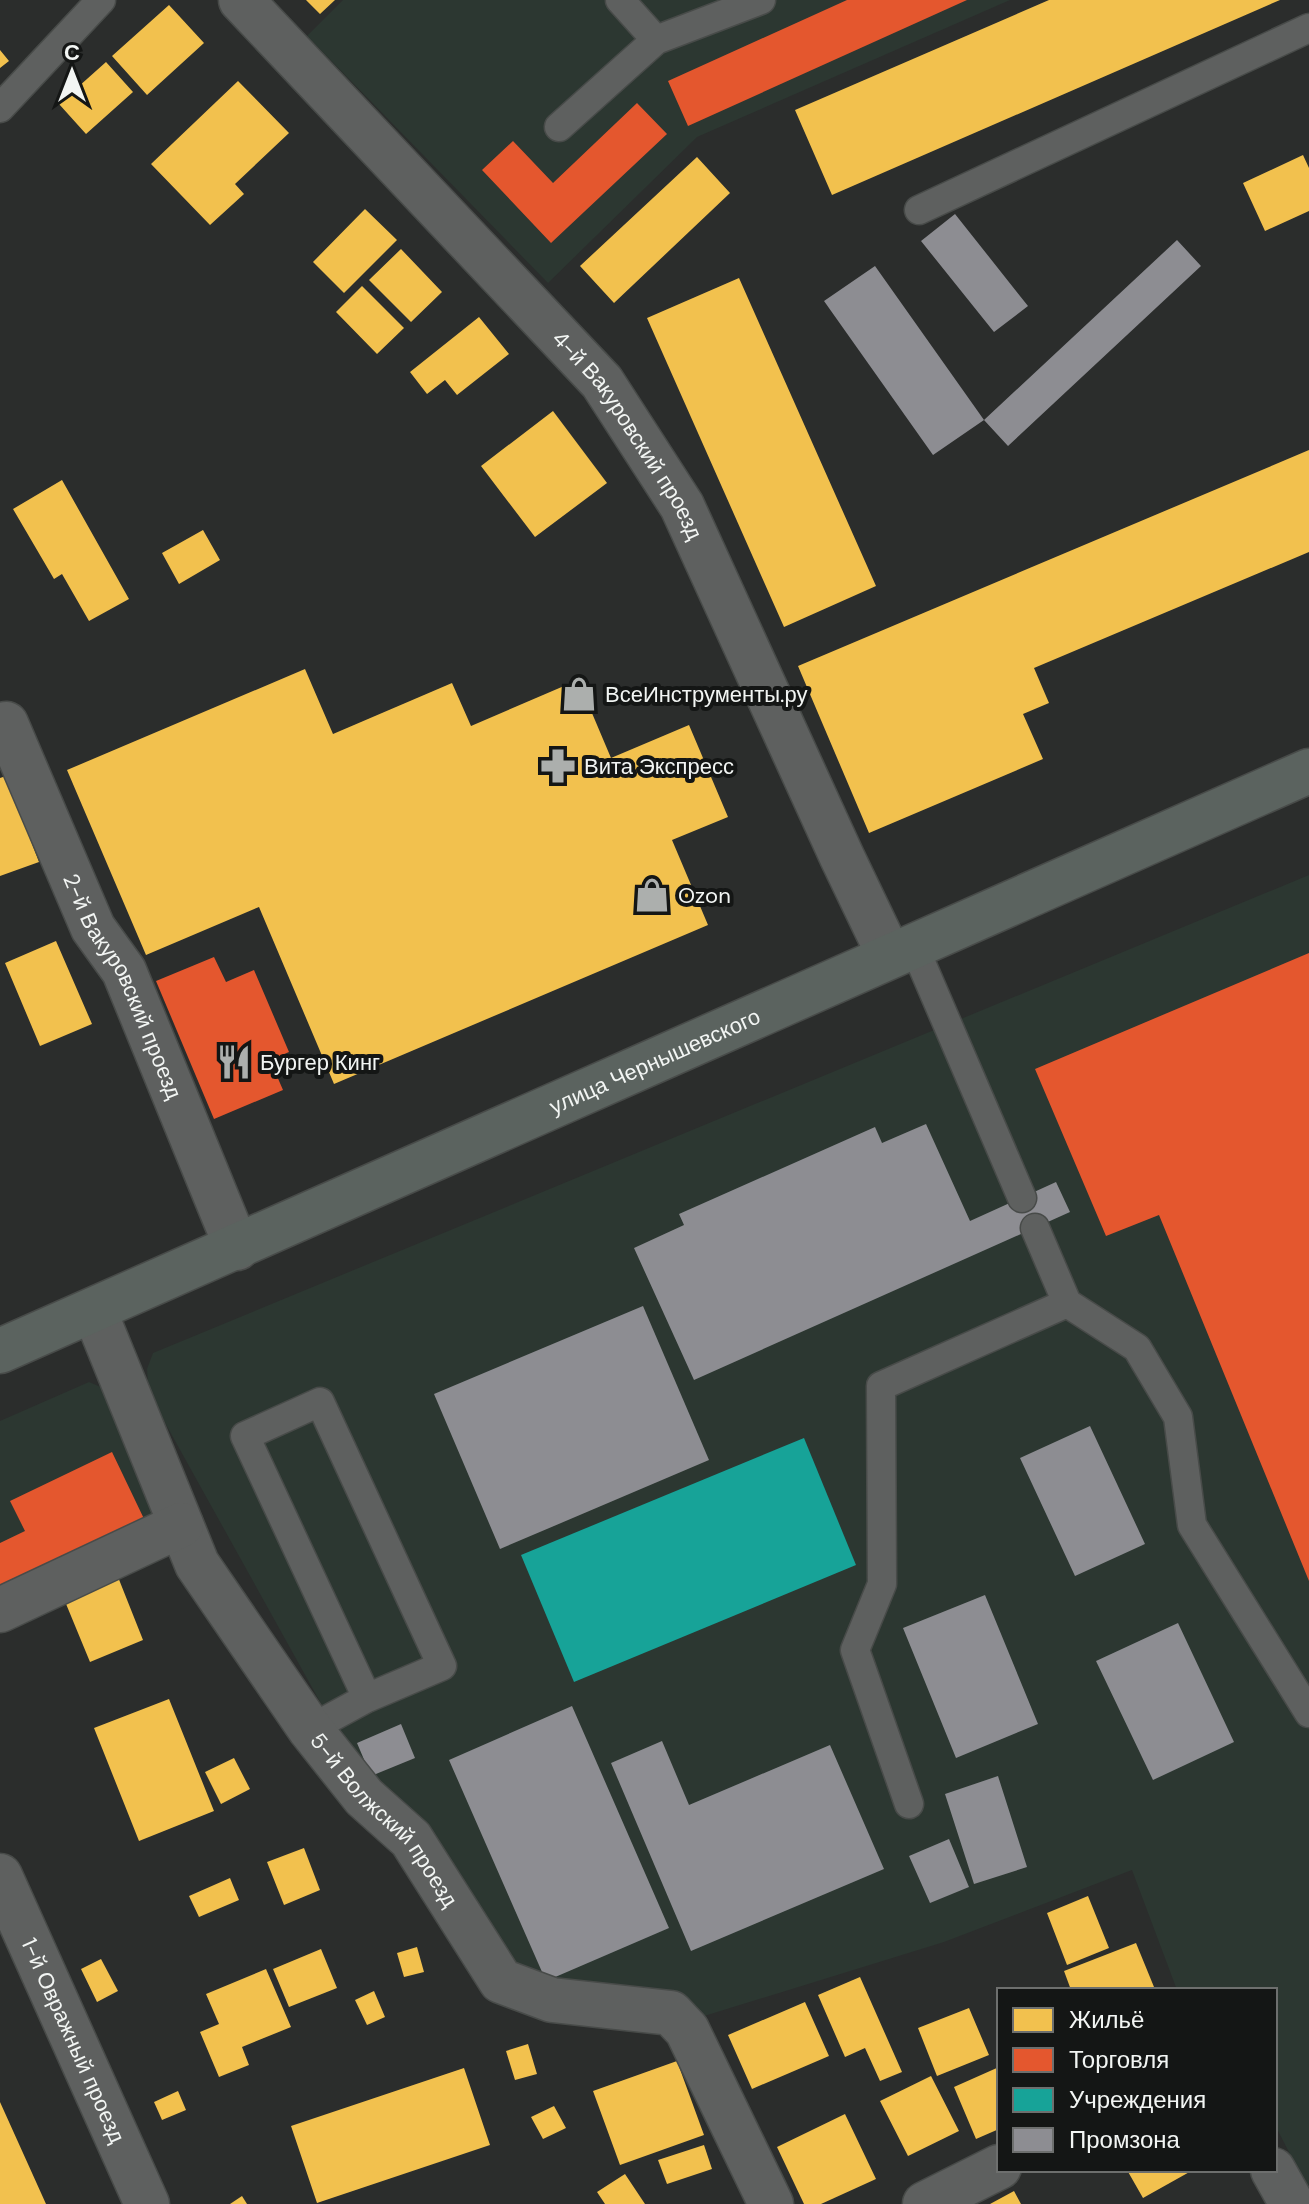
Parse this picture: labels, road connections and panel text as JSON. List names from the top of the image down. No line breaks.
{"streets":{"main road":["улица Чернышевского"],"street":["4-й Вакуровский проезд","2-й Вакуровский проезд","5-й Волжский проезд","1-й Овражный проезд"]},"crossings":[["4-й Вакуровский проезд","улица Чернышевского"],["2-й Вакуровский проезд","улица Чернышевского"],["улица Чернышевского","5-й Волжский проезд"]],"places":{"shop":["ВсеИнструменты.ру","Ozon"],"pharmacy":["Вита Экспресс"],"restaurant":["Бургер Кинг"]},"legend":["Жильё","Торговля","Учреждения","Промзона"],"north":"top"}
